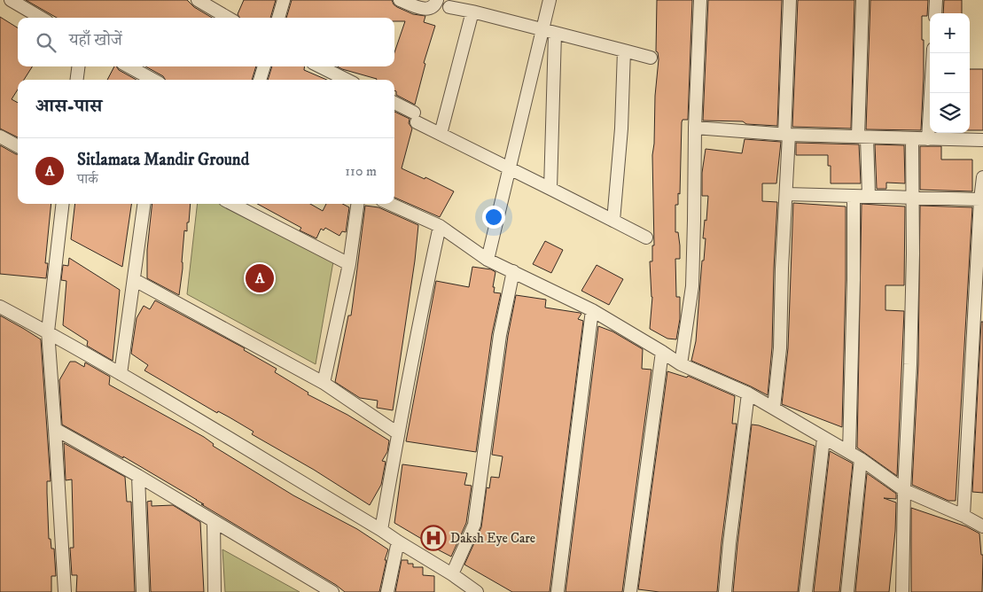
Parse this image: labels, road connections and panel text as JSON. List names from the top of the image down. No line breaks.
{"places":{"hospital":["Daksh Eye Care"]},"page":{"map_buttons":["+","−"],"search":"यहाँ खोजें","heading":"आस-पास","list":[{"mark":"A","name":"Sitlamata Mandir Ground","note":"पार्क","value":"110 m"}],"pins":"A"}}
